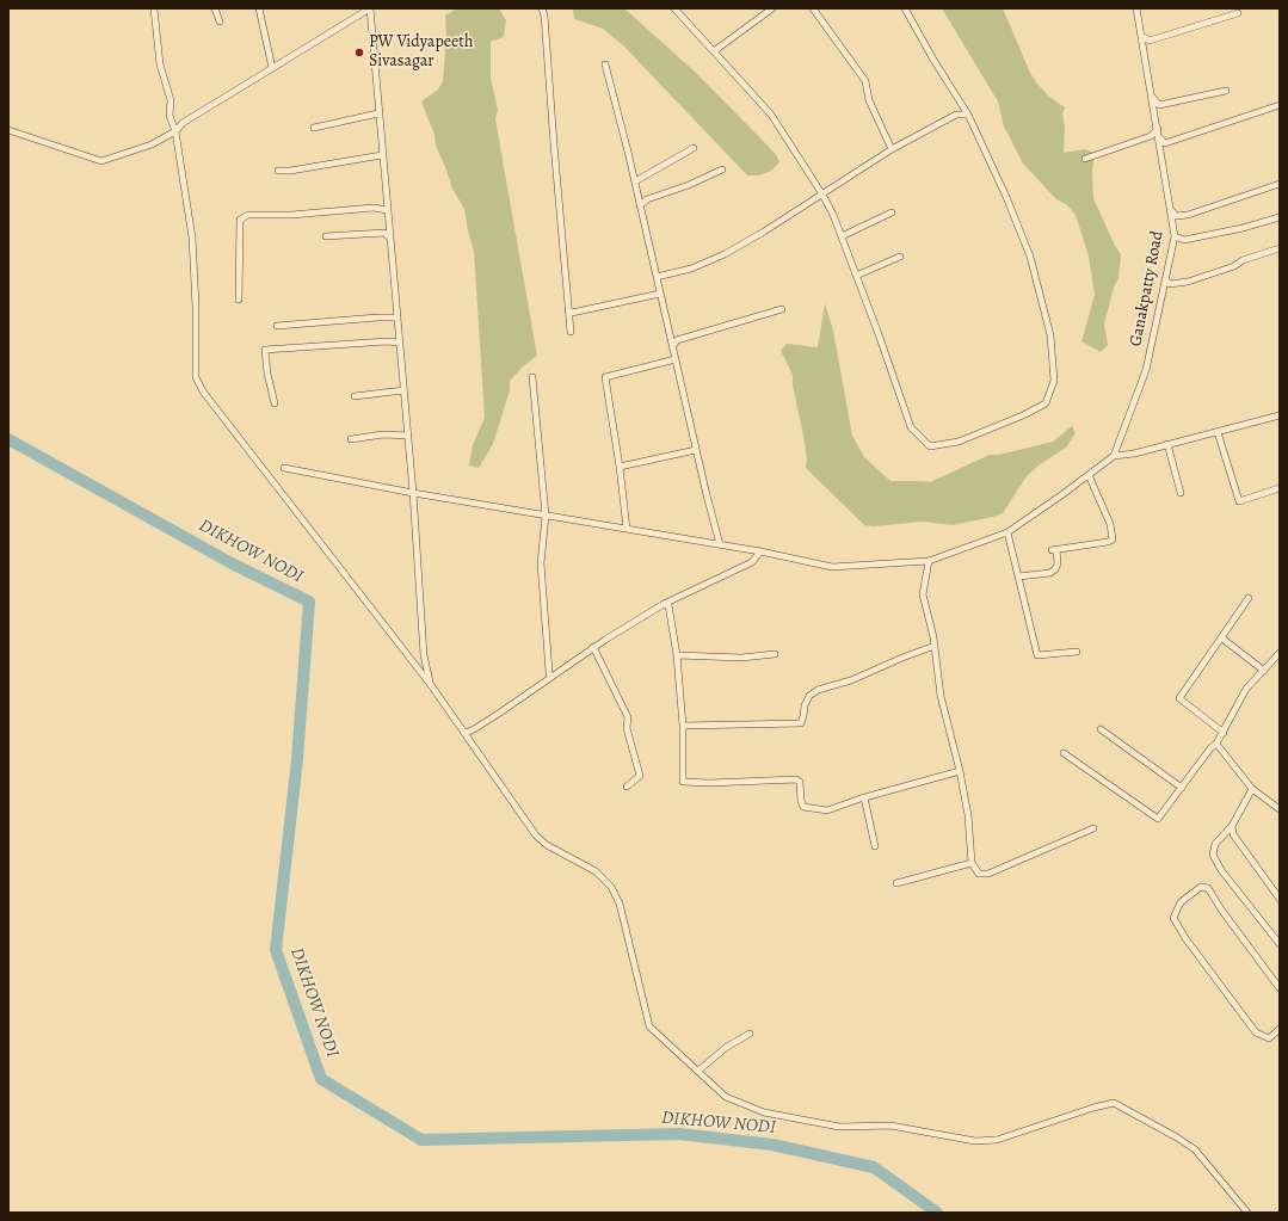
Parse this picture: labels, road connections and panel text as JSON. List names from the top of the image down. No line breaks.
{"streets":{"street":["Ganakpatty Road"]},"water":["DIKHOW NODI"],"places":["PW Vidyapeeth Sivasagar"]}
